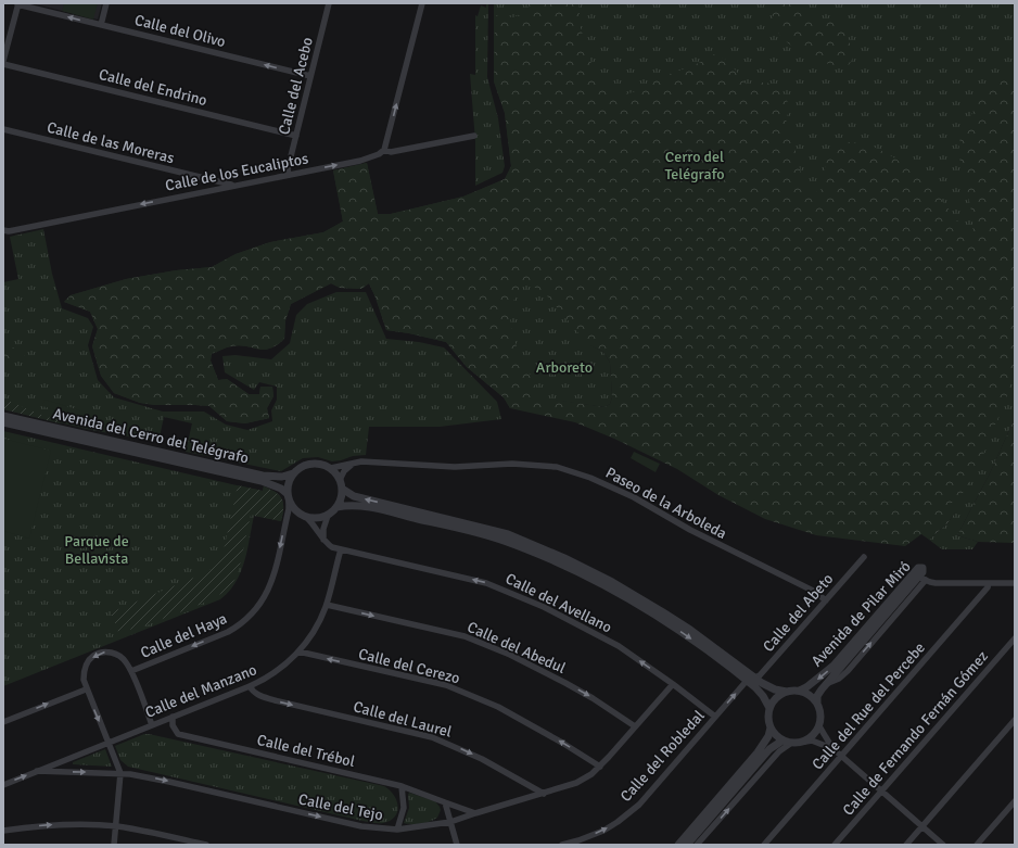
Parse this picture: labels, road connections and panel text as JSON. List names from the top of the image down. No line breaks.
{"streets":{"street":["Calle del Olivo","Calle del Acebo","Calle del Endrino","Calle de las Moreras","Calle de los Eucaliptos","Avenida del Cerro del Telégrafo","Paseo de la Arboleda","Calle del Avellano","Calle del Abeto","Avenida de Pilar Miró","Calle del Haya","Calle del Abedul","Calle del Cerezo","Calle del Manzano","Calle del Rue del Percebe","Calle del Laurel","Calle de Fernando Fernán Gómez","Calle del Trébol","Calle del Robledal","Calle del Tejo"]},"crossings":[["Calle del Olivo","Calle del Acebo"],["Calle del Acebo","Calle del Endrino"],["Calle del Acebo","Calle de los Eucaliptos"],["Calle de las Moreras","Calle de los Eucaliptos"],["Avenida del Cerro del Telégrafo","Paseo de la Arboleda"],["Avenida del Cerro del Telégrafo","Calle del Avellano"],["Avenida del Cerro del Telégrafo","Calle del Haya"],["Paseo de la Arboleda","Calle del Avellano"],["Paseo de la Arboleda","Calle del Abeto"],["Paseo de la Arboleda","Calle del Haya"],["Calle del Avellano","Calle del Haya"],["Calle del Avellano","Calle del Manzano"],["Calle del Avellano","Calle del Robledal"],["Calle del Avellano","Calle del Tejo"],["Calle del Abeto","Calle del Robledal"],["Calle del Abedul","Calle del Manzano"],["Calle del Abedul","Calle del Tejo"],["Calle del Cerezo","Calle del Manzano"],["Calle del Cerezo","Calle del Tejo"],["Calle del Manzano","Calle del Laurel"],["Calle del Manzano","Calle del Trébol"],["Calle del Manzano","Calle del Tejo"],["Calle del Laurel","Calle del Tejo"],["Calle del Trébol","Calle del Tejo"]],"one_way":["Calle del Olivo","Calle del Haya","Calle del Abedul","Calle del Cerezo","Calle del Laurel","Calle del Robledal"],"parks":["Cerro del Telégrafo","Arboreto","Parque de Bellavista"]}
